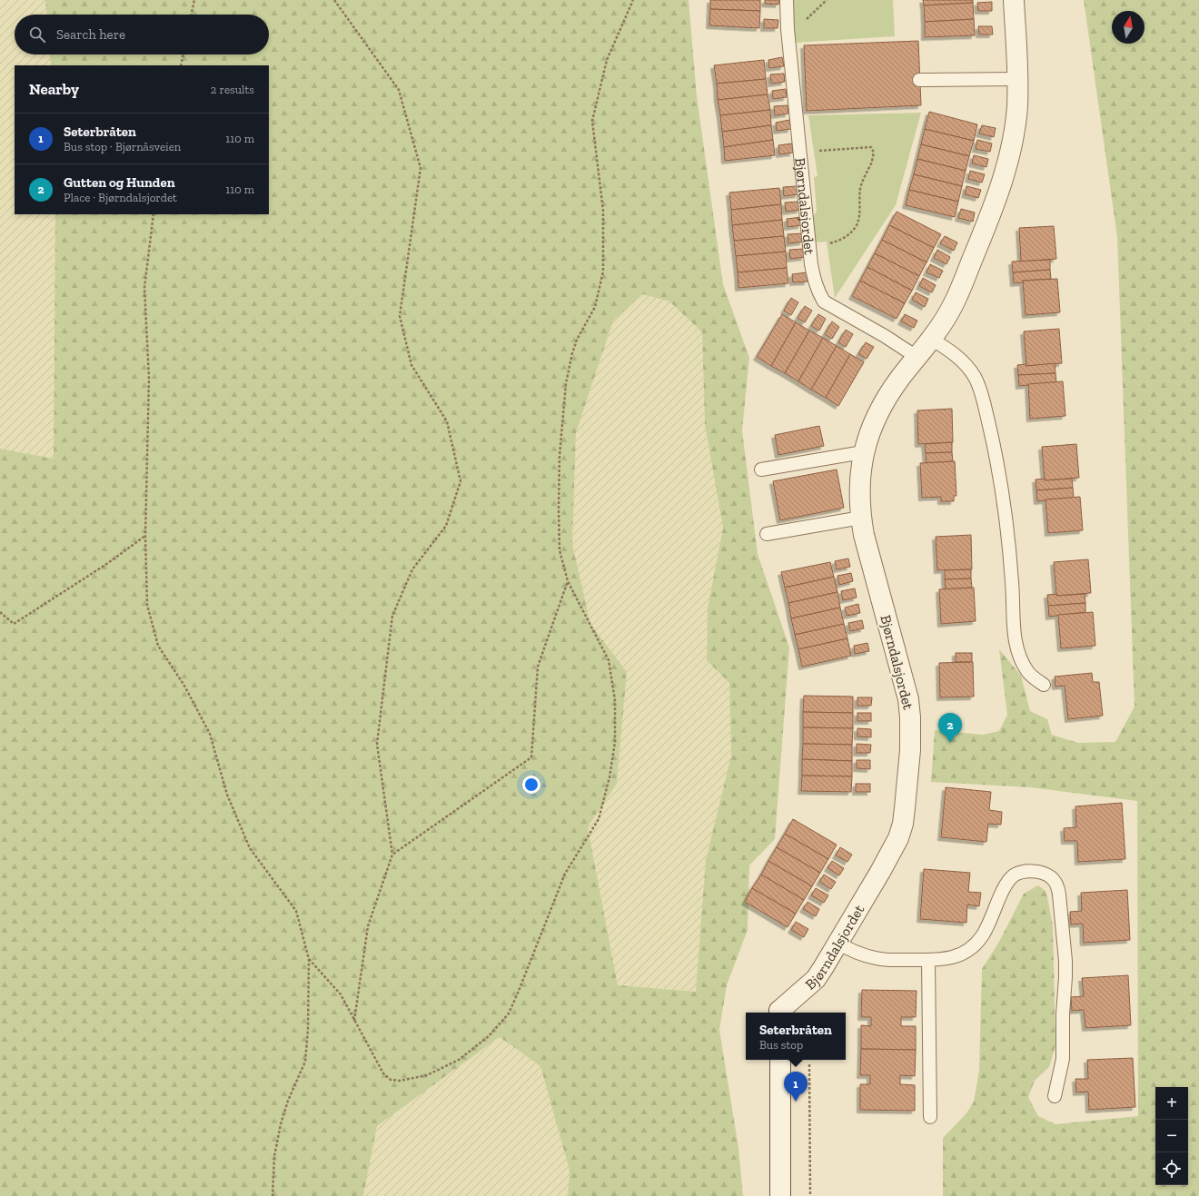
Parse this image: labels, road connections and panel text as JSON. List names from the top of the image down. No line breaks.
{"streets":{"street":["Bjørndalsjordet"]},"north":"top","page":{"search":"Search here","heading":["Nearby","2 results"],"list":[{"mark":"1","name":"Seterbråten","note":"Bus stop · Bjørnåsveien","value":"110 m"},{"mark":"2","name":"Gutten og Hunden","note":"Place · Bjørndalsjordet","value":"110 m"}],"pins":["2","1"],"popup":["Seterbråten","Bus stop"],"map_buttons":["+","−"]}}
